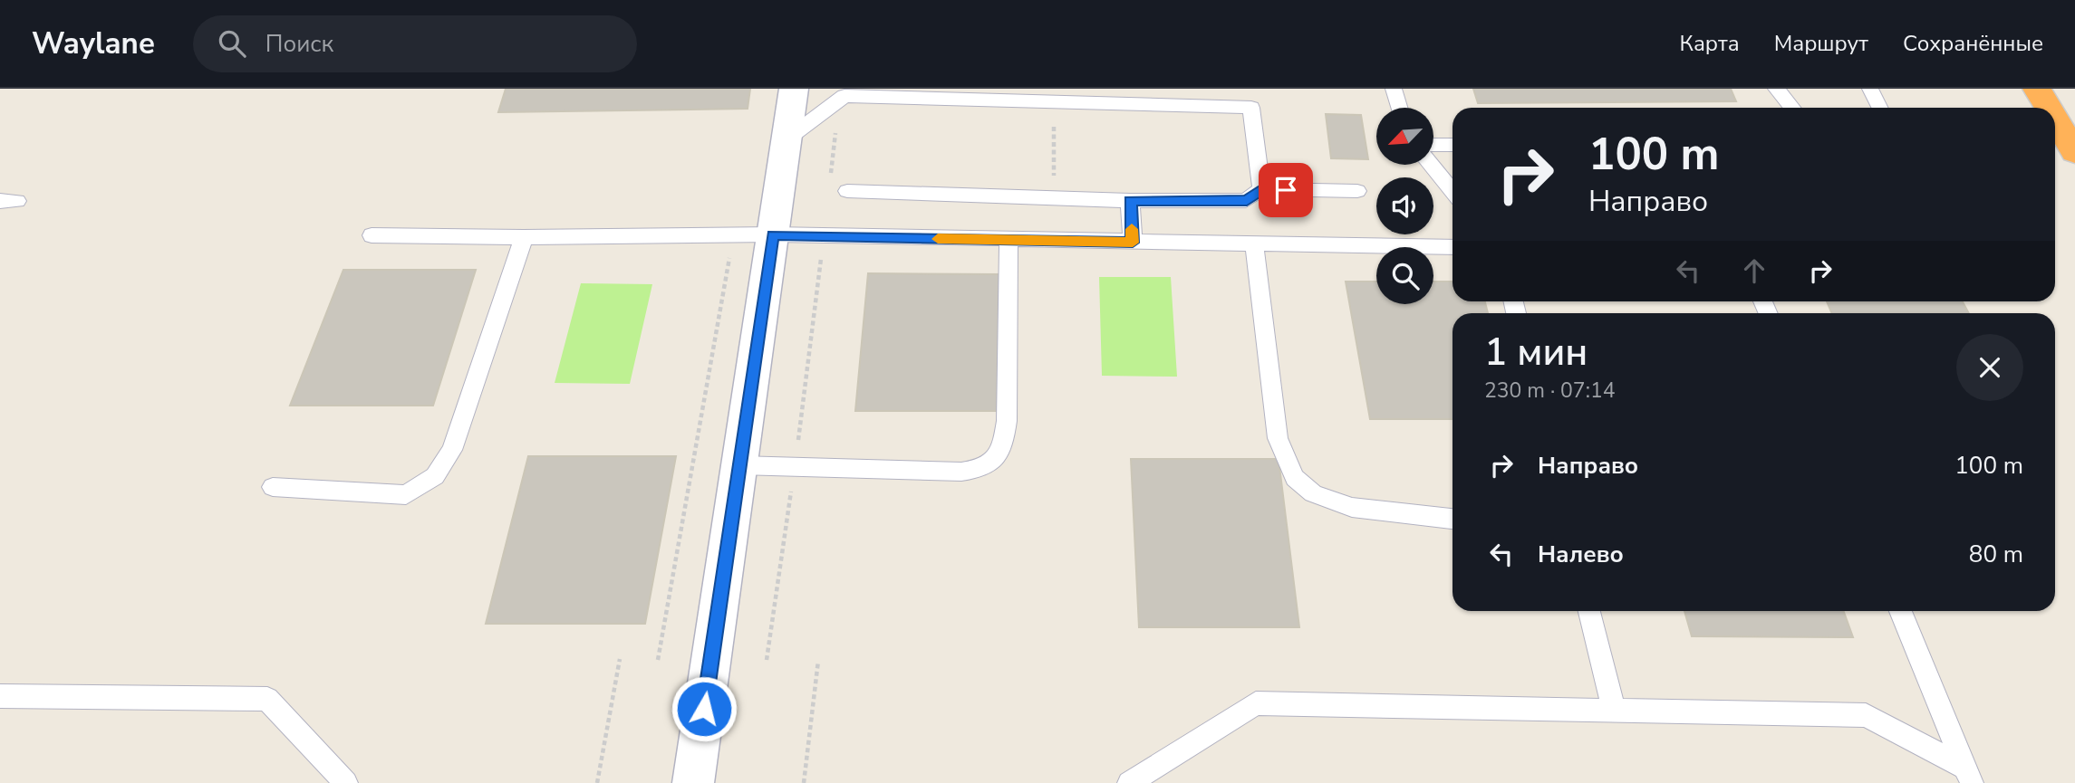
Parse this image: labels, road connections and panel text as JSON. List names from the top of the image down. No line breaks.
{"north":"bottom left","page":{"header":"Waylane","search":"Поиск","nav":["Карта","Маршрут","Сохранённые"],"turn":["100 m","Направо"],"heading":["1 мин","230 m · 07:14"],"list":[{"name":"Направо","value":"100 m"},{"name":"Налево","value":"80 m"}]}}
